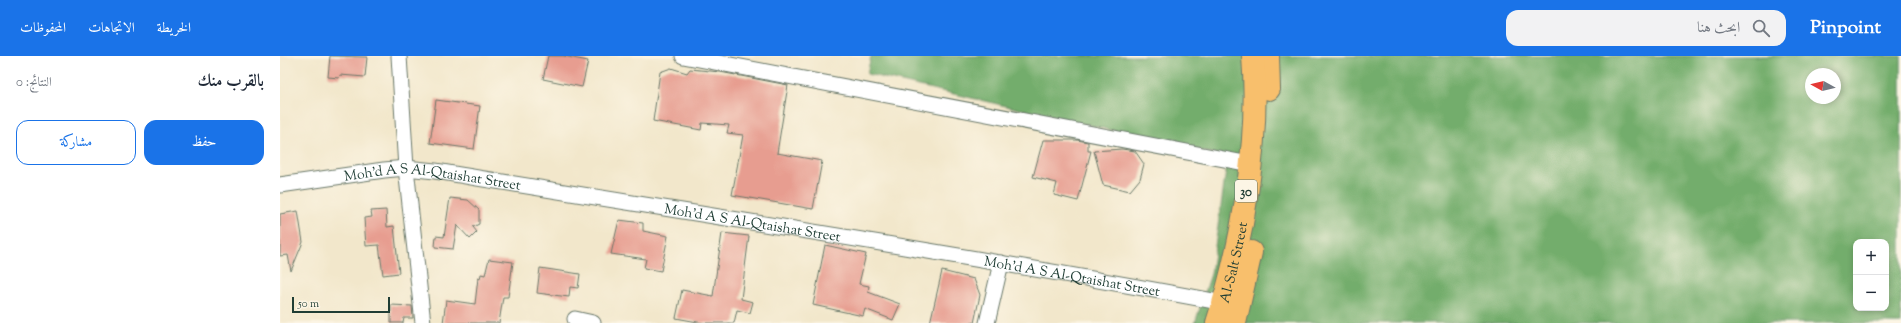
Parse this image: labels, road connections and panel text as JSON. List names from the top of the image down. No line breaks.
{"streets":{"main road":["30","Al-Salt Street"],"street":["Moh'd A S Al-Qtaishat Street"]},"crossings":[["Moh'd A S Al-Qtaishat Street","Al-Salt Street"]],"scale_bar":"50 m","north":"left","page":{"header":"Pinpoint","search":"ابحث هنا","nav":["الخريطة","الاتجاهات","المحفوظات"],"heading":["بالقرب منك","النتائج: 0"],"buttons":["حفظ","مشاركة"],"map_buttons":["+","−"],"scale":"50 m"}}
